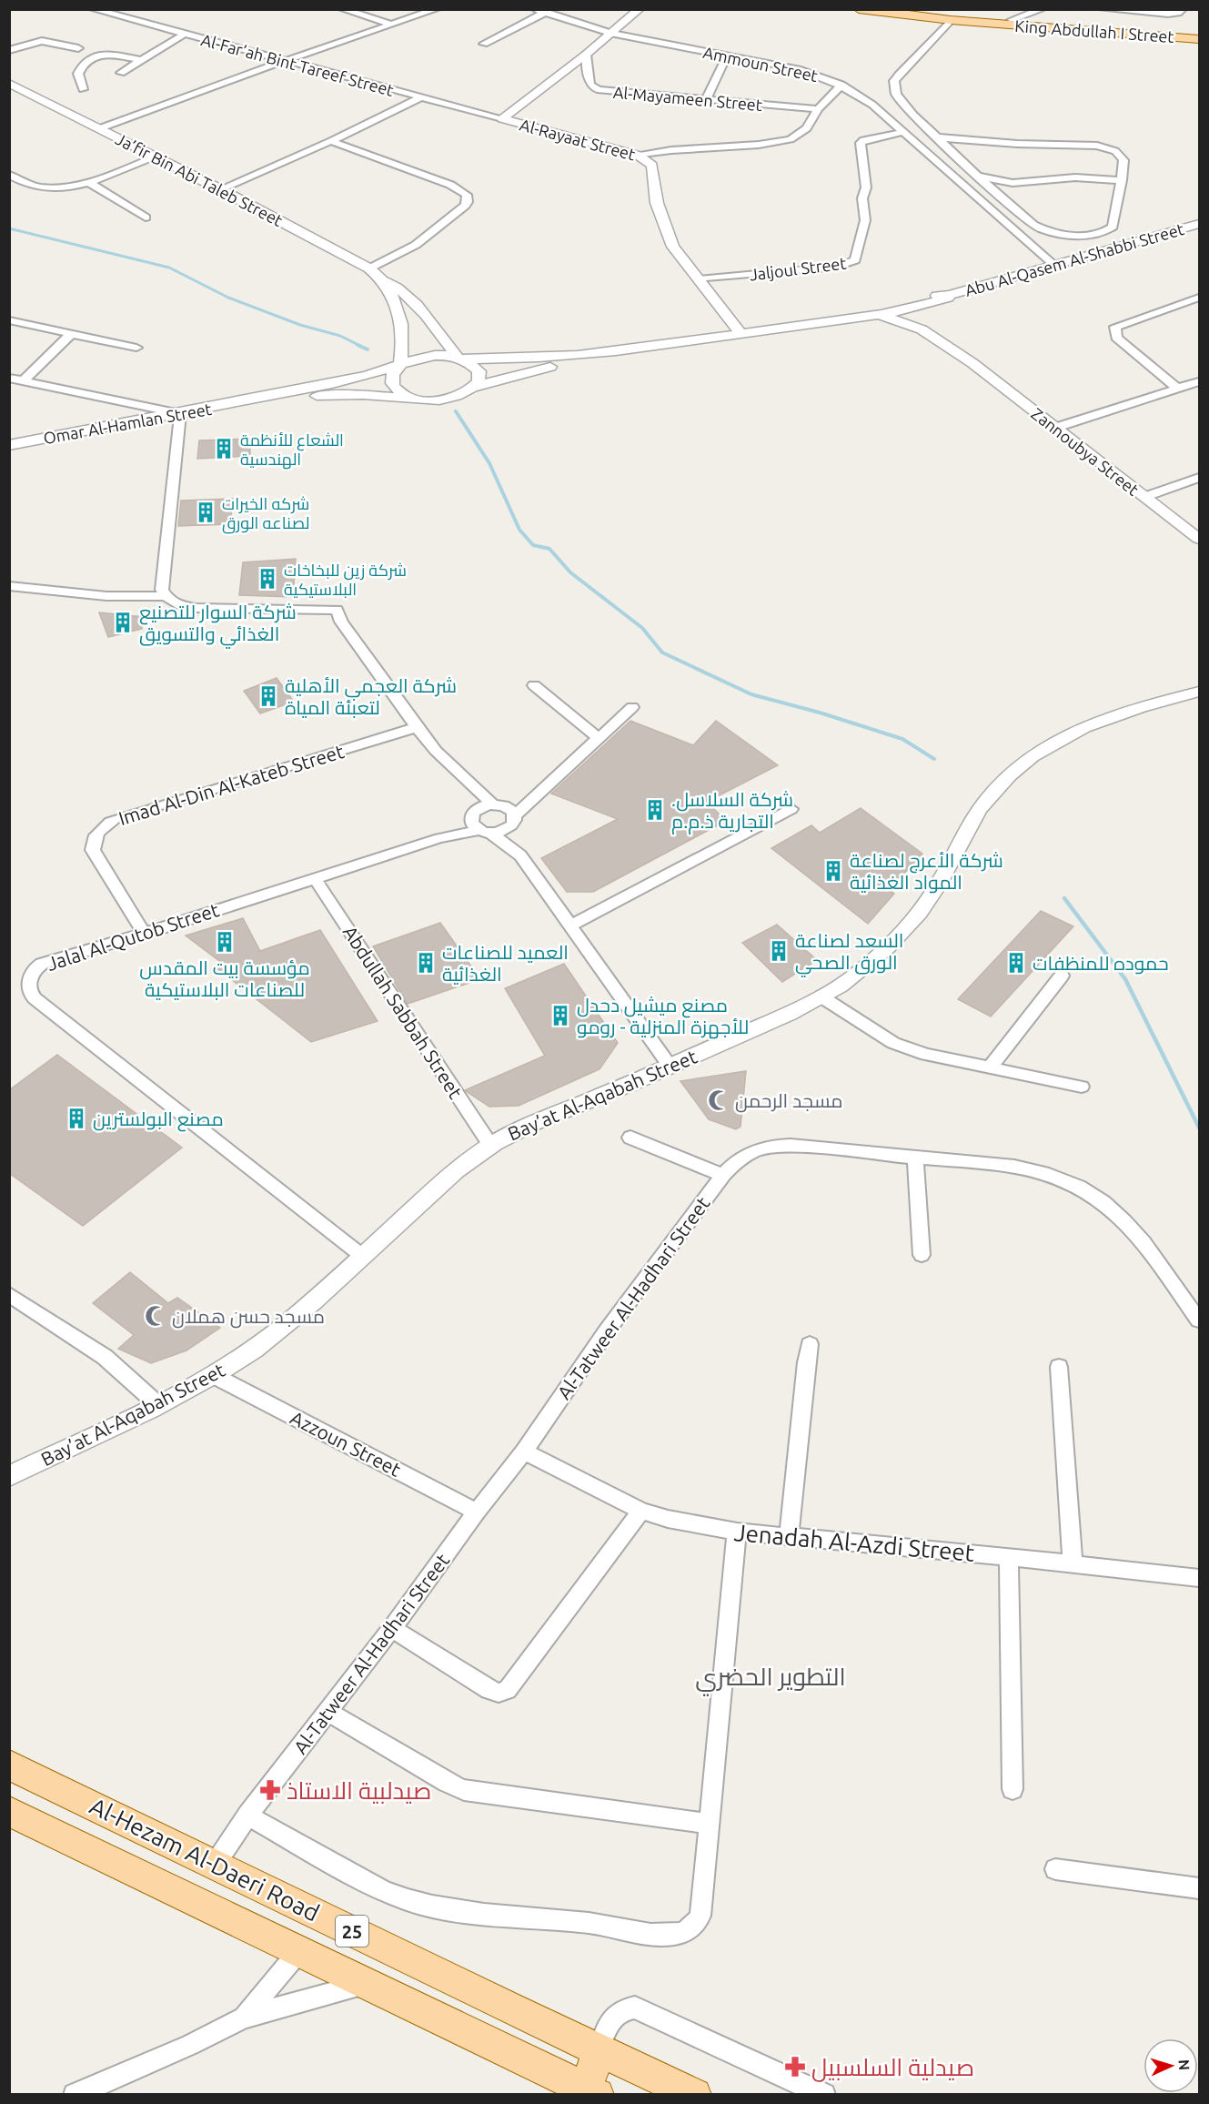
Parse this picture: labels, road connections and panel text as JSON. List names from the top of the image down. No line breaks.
{"streets":{"main road":["King Abdullah I Street","Al-Hezam Al-Daeri Road","25"],"street":["Ammoun Street","Al-Far’ah Bint Tareef Street","Al-Mayameen Street","Al-Rayaat Street","Ja’fir Bin Abi Taleb Street","Abu Al-Qasem Al-Shabbi Street","Jaljoul Street","Omar Al-Hamlan Street","Zannoubya Street","Imad Al-Din Al-Kateb Street","Jalal Al-Qutob Street","Abdullah Sabbah Street","Bay’at Al-Aqabah Street","Al-Tatweer Al-Hadhari Street","Azzoun Street","Jenadah Al-Azdi Street"]},"crossings":[["Ammoun Street","Abu Al-Qasem Al-Shabbi Street"],["Ammoun Street","Jaljoul Street"],["Al-Far’ah Bint Tareef Street","Al-Rayaat Street"],["Al-Rayaat Street","Abu Al-Qasem Al-Shabbi Street"],["Al-Rayaat Street","Jaljoul Street"],["Ja’fir Bin Abi Taleb Street","Abu Al-Qasem Al-Shabbi Street"],["Ja’fir Bin Abi Taleb Street","Omar Al-Hamlan Street"],["Abu Al-Qasem Al-Shabbi Street","Omar Al-Hamlan Street"],["Abu Al-Qasem Al-Shabbi Street","Zannoubya Street"],["Imad Al-Din Al-Kateb Street","Jalal Al-Qutob Street"],["Jalal Al-Qutob Street","Abdullah Sabbah Street"],["Jalal Al-Qutob Street","Bay’at Al-Aqabah Street"],["Abdullah Sabbah Street","Bay’at Al-Aqabah Street"],["Bay’at Al-Aqabah Street","Azzoun Street"],["Al-Tatweer Al-Hadhari Street","Azzoun Street"],["Al-Tatweer Al-Hadhari Street","Jenadah Al-Azdi Street"],["Al-Tatweer Al-Hadhari Street","Al-Hezam Al-Daeri Road"]],"districts":["التطوير الحضري"],"places":{"building":["الشعاع للأنظمة الهندسية","شركه الخيرات لصناعه الورق","شركة زين للبخاخات البلاستيكية","شركة السوار للتصنيع الغذائي والتسويق","شركة العجمي الأهلية لتعبئة المياة",".شركة السلاسل التجارية ذ.م.م","شركة الأعرج لصناعة المواد الغذائية","مؤسسة بيت المقدس للصناعات البلاستيكية","السعد لصناعة الورق الصحي","العميد للصناعات الغذائية","حموده للمنظفات","مصنع ميشيل دحدل للأجهزة المنزلية - رومو","مصنع البولسترين"],"mosque":["مسجد الرحمن","مسجد حسن هملان"],"pharmacy":["صيدلبية الاستاذ","صيدلية السلسبيل"]},"north":"right"}
